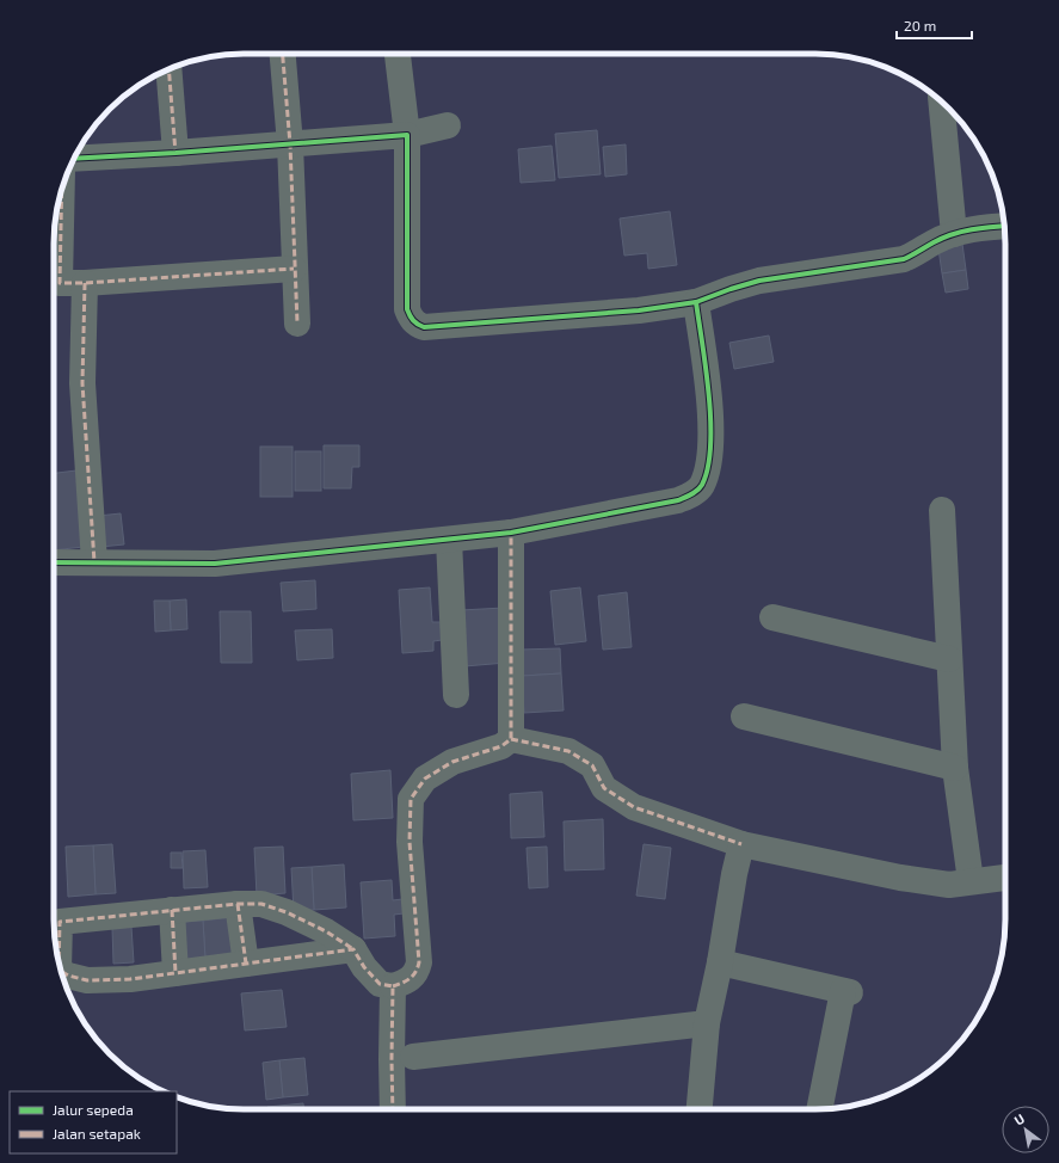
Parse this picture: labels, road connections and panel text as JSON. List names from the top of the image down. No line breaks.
{"legend":["Jalur sepeda","Jalan setapak"],"scale_bar":"20 m","north":"top left"}
